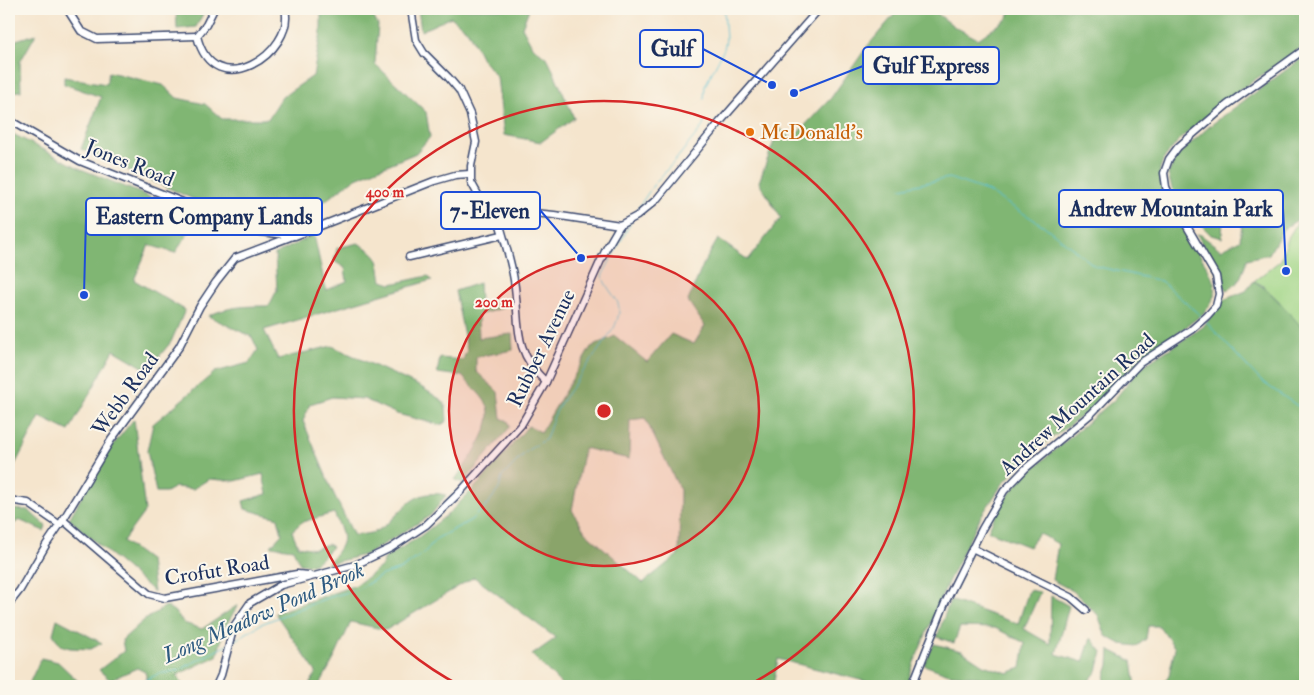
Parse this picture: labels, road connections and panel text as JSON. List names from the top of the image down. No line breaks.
{"streets":{"street":["Jones Road","Rubber Avenue","Webb Road","Andrew Mountain Road","Crofut Road"]},"crossings":[["Jones Road","Webb Road"],["Rubber Avenue","Crofut Road"],["Webb Road","Crofut Road"]],"water":["Long Meadow Pond Brook"],"places":["Gulf","Gulf Express","McDonald's","7-Eleven","Andrew Mountain Park","Eastern Company Lands"],"rings":["400 m","200 m"]}
